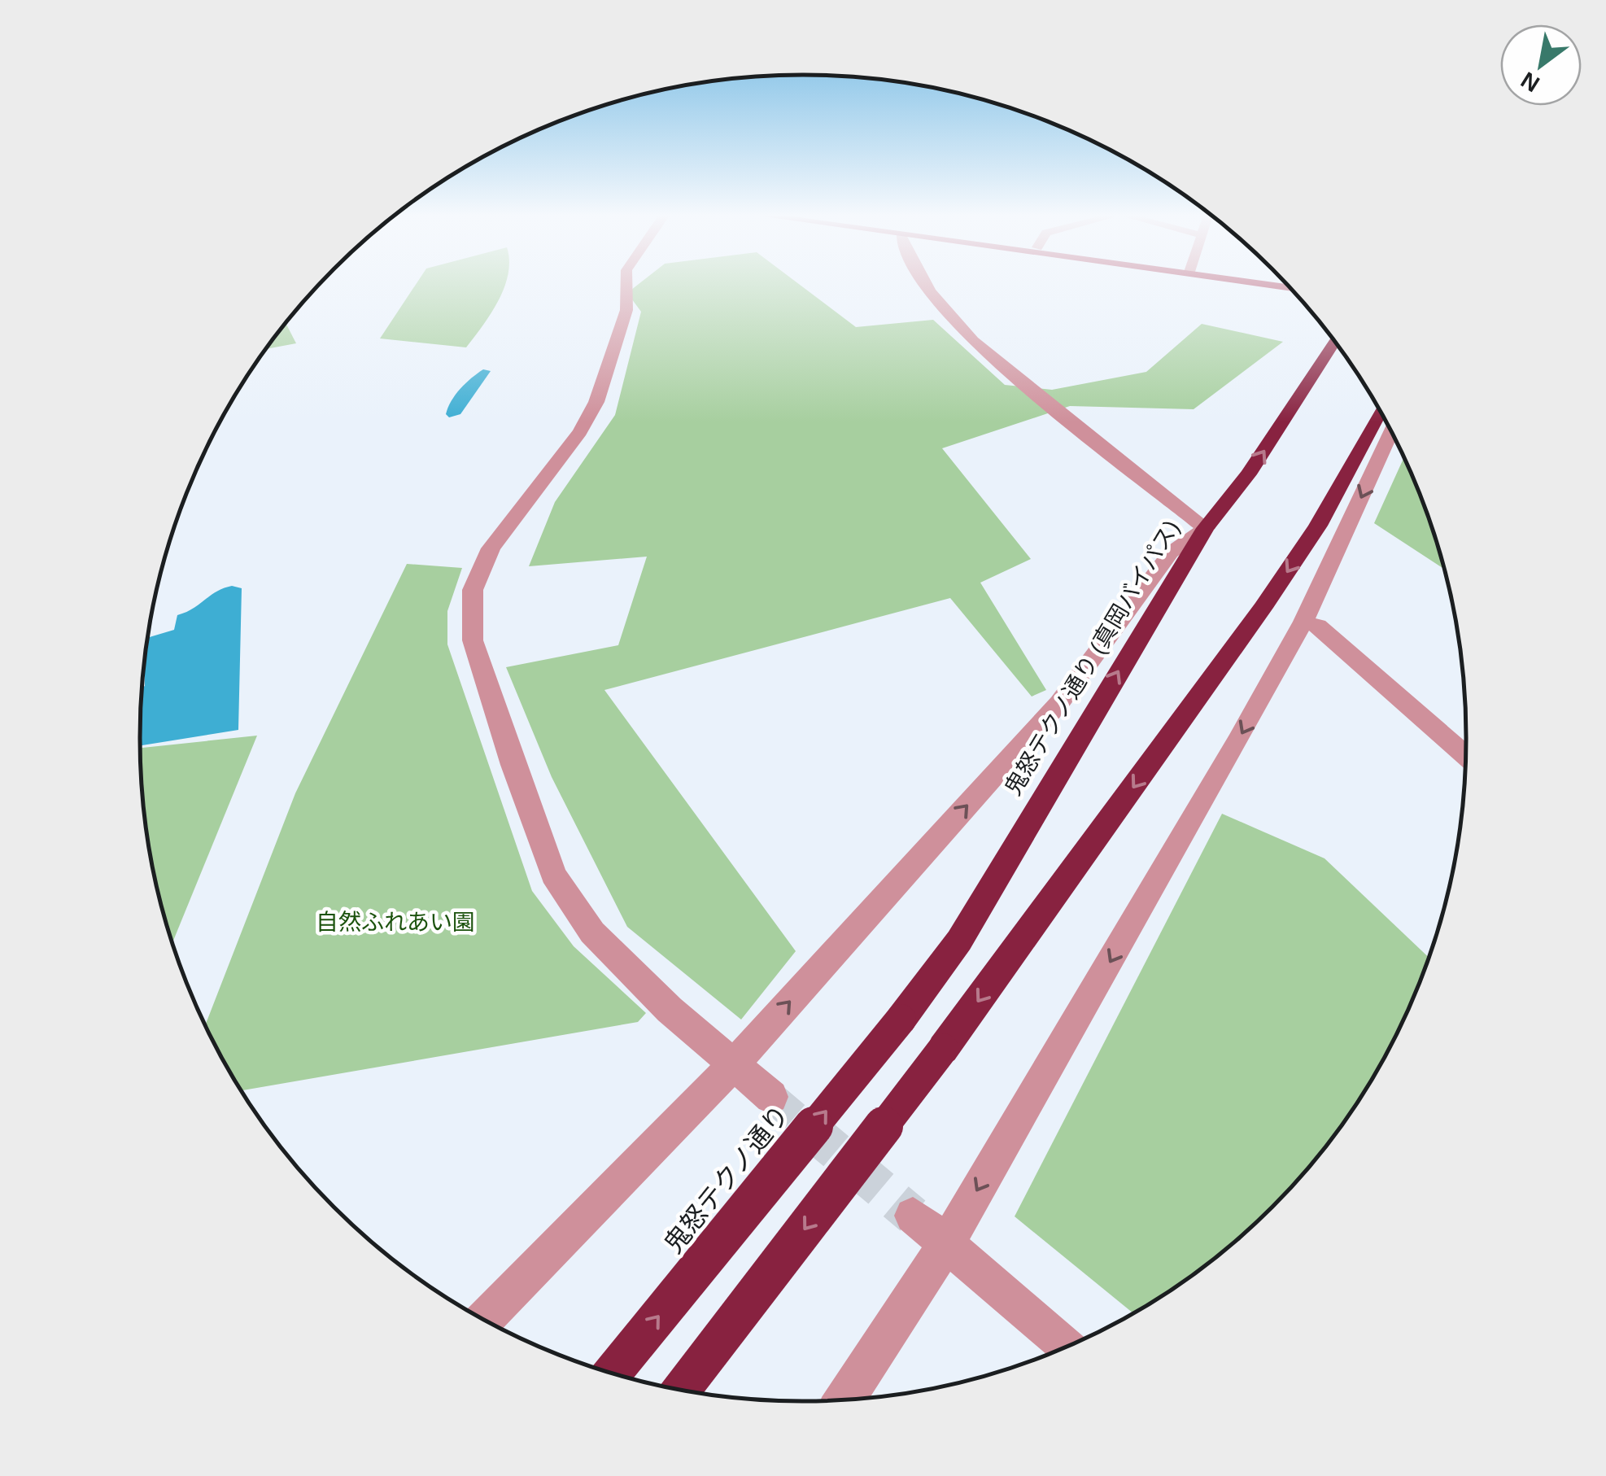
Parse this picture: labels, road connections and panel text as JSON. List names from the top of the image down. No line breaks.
{"streets":{"highway":["鬼怒テクノ通り (真岡バイパス)","鬼怒テクノ通り"]},"crossings":[["鬼怒テクノ通り (真岡バイパス)","鬼怒テクノ通り"]],"parks":["自然ふれあい園"],"north":"bottom left"}
